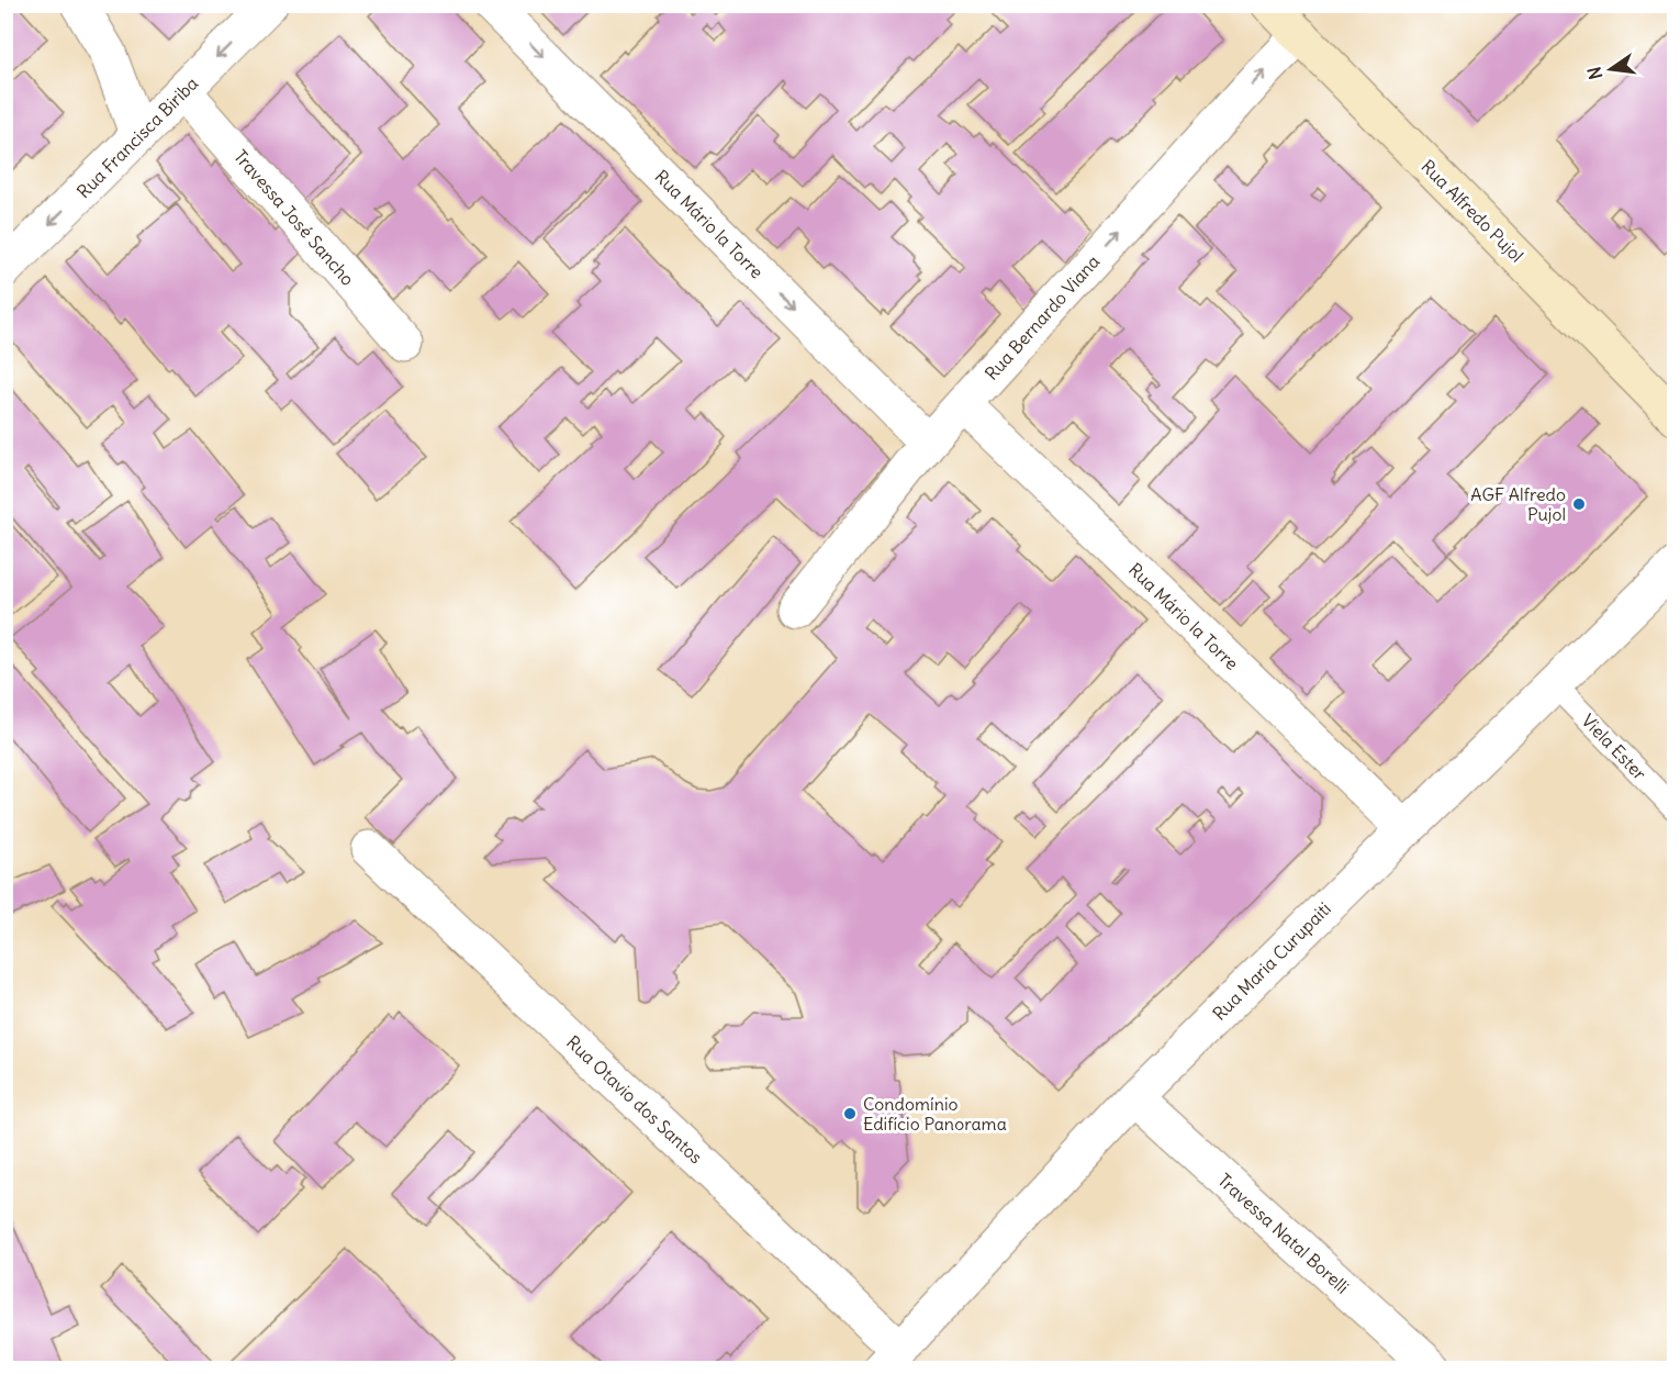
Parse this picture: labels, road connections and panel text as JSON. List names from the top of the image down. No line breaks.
{"streets":{"main road":["Rua Alfredo Pujol"],"street":["Rua Francisca Biriba","Travessa José Sancho","Rua Mário la Torre","Rua Bernardo Viana","Rua Maria Curupaiti","Rua Otavio dos Santos","Travessa Natal Borelli"],"lane":["Viela Ester"]},"crossings":[["Rua Francisca Biriba","Travessa José Sancho"],["Rua Alfredo Pujol","Rua Bernardo Viana"],["Rua Mário la Torre","Rua Bernardo Viana"],["Rua Mário la Torre","Rua Maria Curupaiti"],["Viela Ester","Rua Maria Curupaiti"],["Rua Maria Curupaiti","Rua Otavio dos Santos"],["Rua Maria Curupaiti","Travessa Natal Borelli"]],"one_way":["Rua Francisca Biriba","Rua Mário la Torre","Rua Bernardo Viana"],"places":["AGF Alfredo Pujol","Condomínio Edifício Panorama"],"north":"left"}
